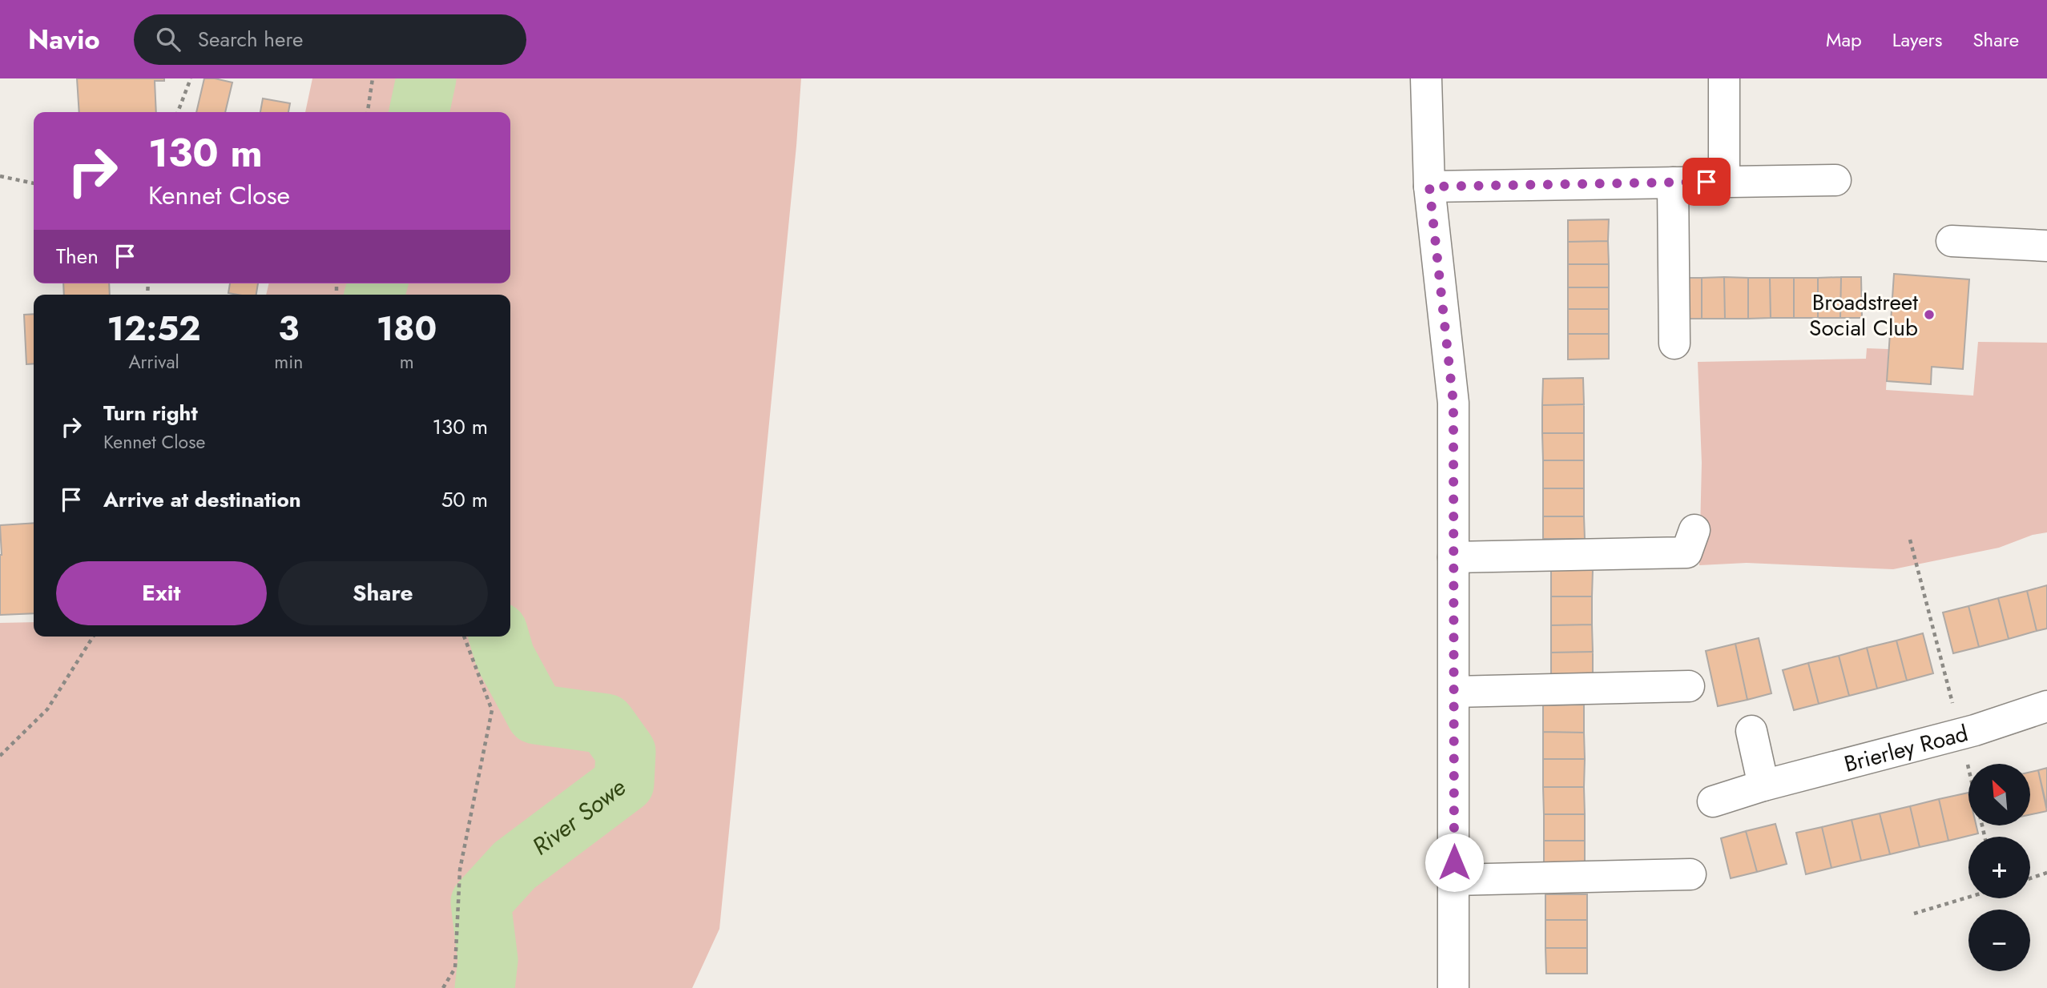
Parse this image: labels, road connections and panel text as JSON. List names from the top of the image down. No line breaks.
{"streets":{"street":["Brierley Road"]},"water":["River Sowe"],"places":["Broadstreet Social Club"],"north":"top left","page":{"header":"Navio","search":"Search here","nav":["Map","Layers","Share"],"turn":["130 m","Kennet Close"],"then":"Then","eta":["12:52","Arrival","3","min","180","m"],"list":[{"name":"Turn right","note":"Kennet Close","value":"130 m"},{"name":"Arrive at destination","value":"50 m"}],"buttons":["Exit","Share"],"map_buttons":["+","−"]}}
